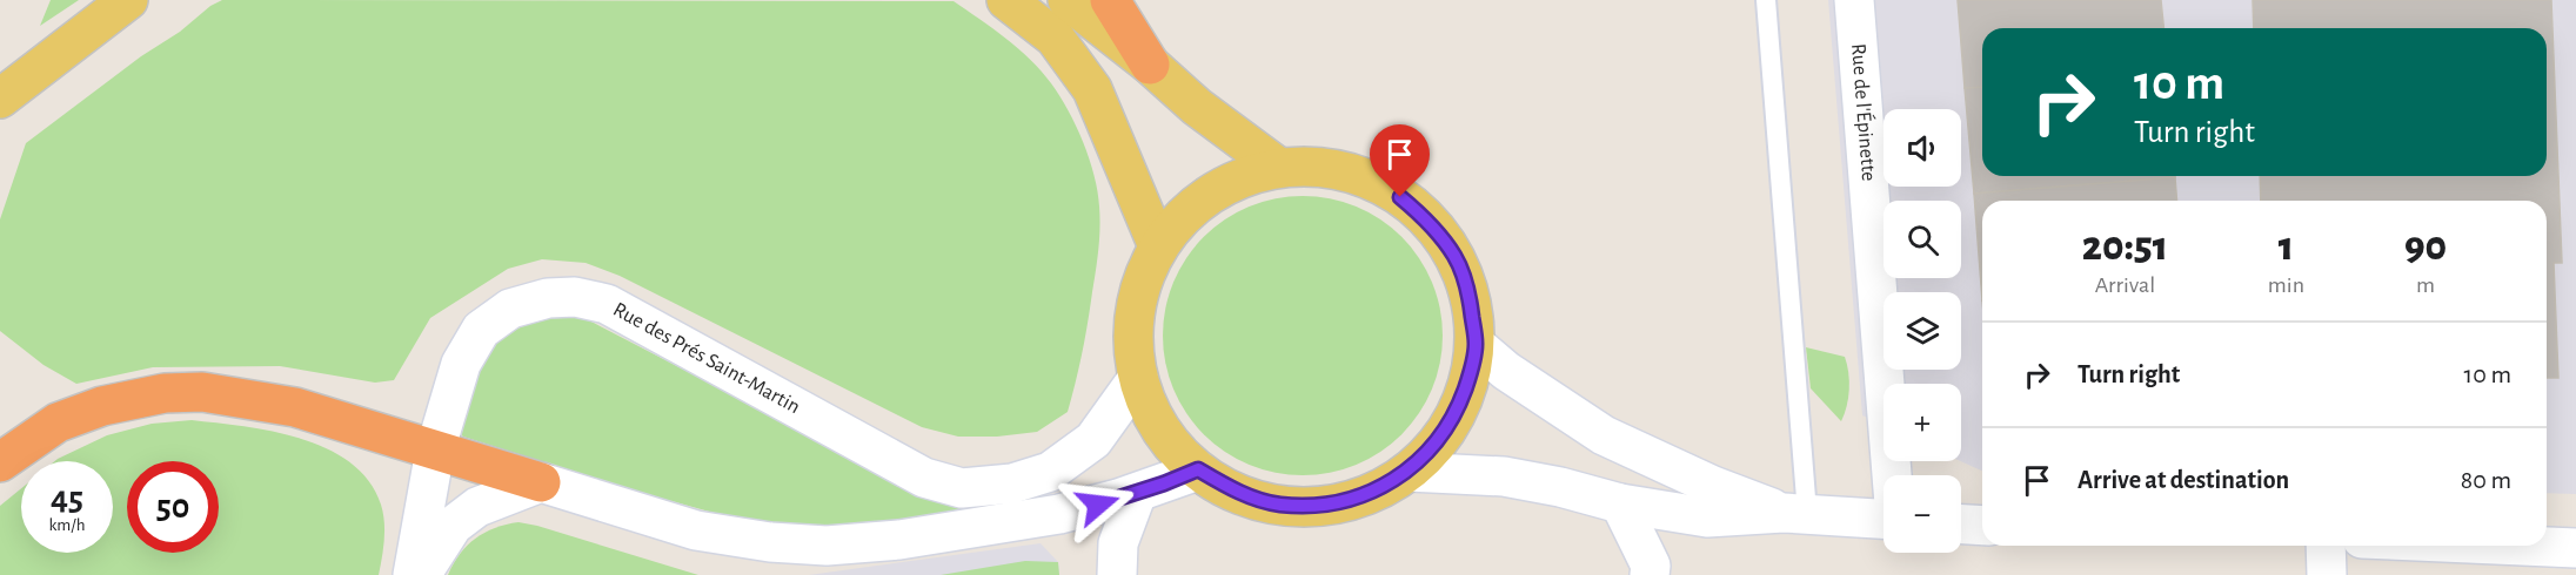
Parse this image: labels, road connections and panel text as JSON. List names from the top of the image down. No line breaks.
{"streets":{"main road":["Rue de l'Épinette","Rue des Prés Saint-Martin"]},"page":{"turn":["10 m","Turn right"],"map_buttons":["+","−"],"eta":["20:51","Arrival","1","min","90","m"],"list":[{"name":"Turn right","value":"10 m"},{"name":"Arrive at destination","value":"80 m"}],"speed":"45 km/h","limit":"50"}}
